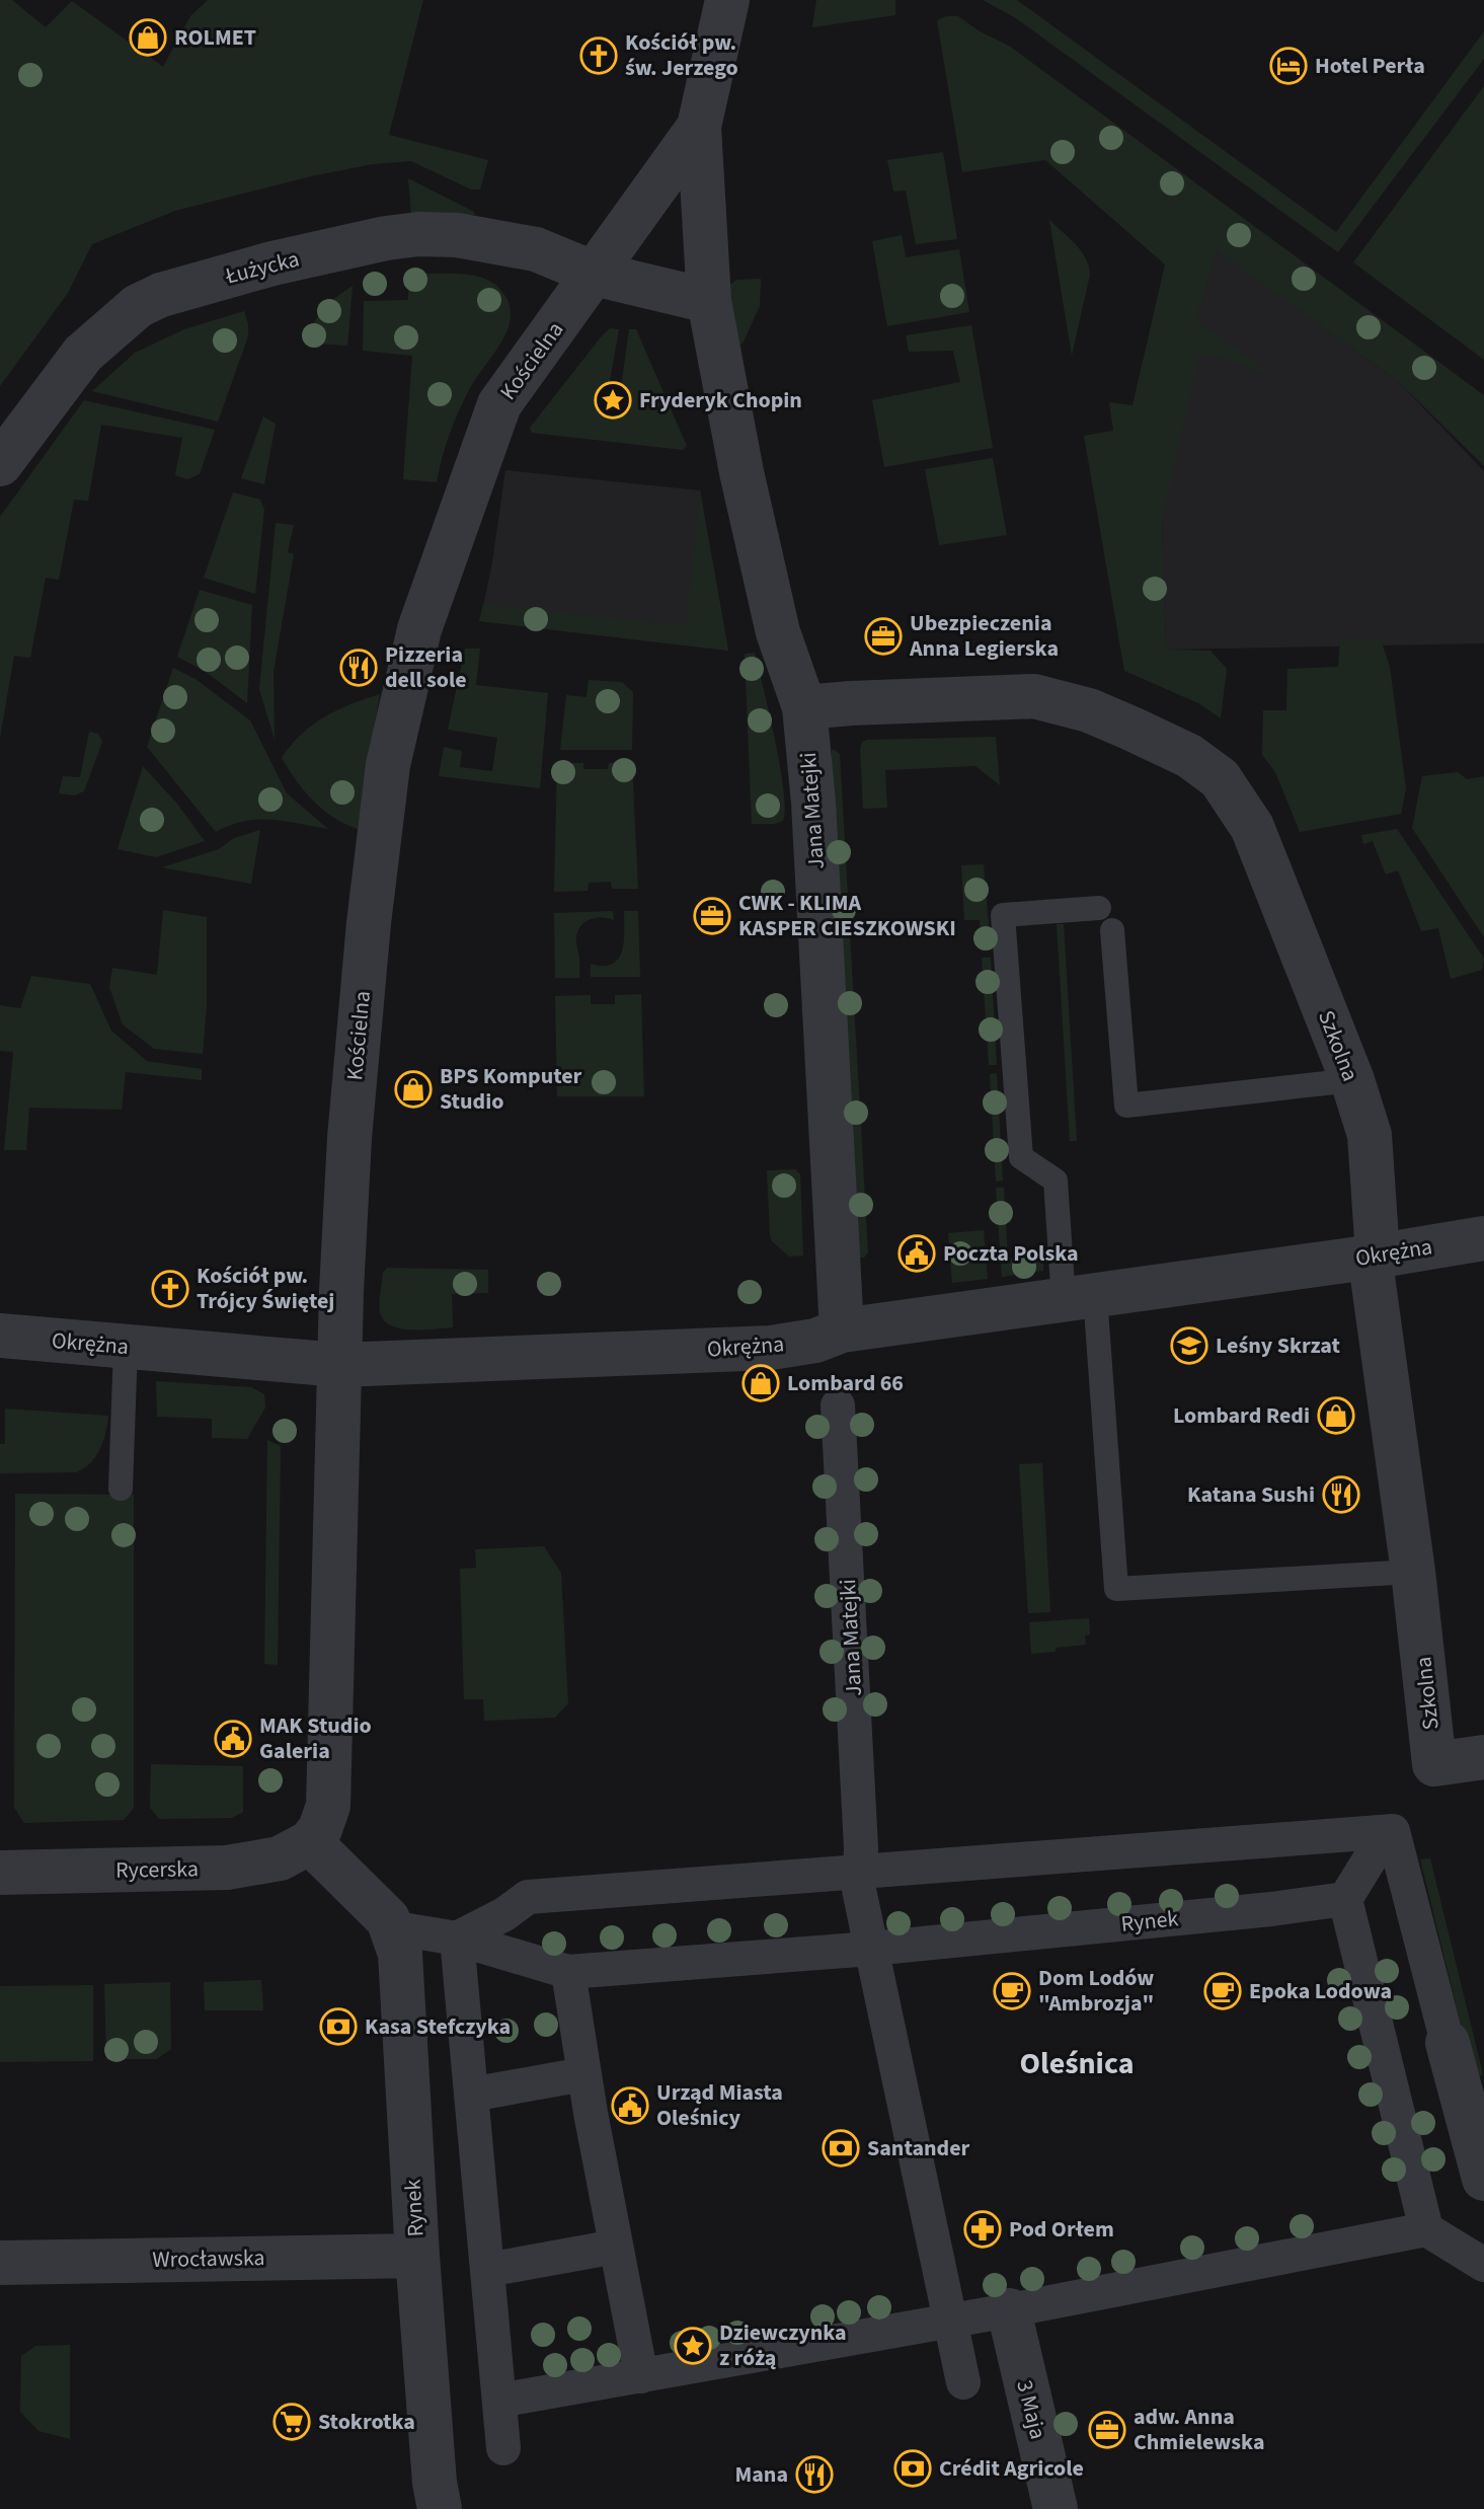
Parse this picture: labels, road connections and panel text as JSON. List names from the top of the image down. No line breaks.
{"streets":{"street":["Łużycka","Kościelna","Jana Matejki","Szkolna","Okrężna","Rycerska","Rynek","Wrocławska","3 Maja"]},"crossings":[["Łużycka","Kościelna"],["Łużycka","Jana Matejki"],["Kościelna","Jana Matejki"],["Kościelna","Okrężna"],["Kościelna","Rycerska"],["Kościelna","Rynek"],["Jana Matejki","Szkolna"],["Jana Matejki","Okrężna"],["Szkolna","Okrężna"],["Rycerska","Rynek"],["Rynek","Wrocławska"]],"districts":["Oleśnica"],"places":{"shop":["ROLMET","BPS Komputer Studio","Lombard 66","Lombard Redi"],"church":["Kościół pw. św. Jerzego","Kościół pw. Trójcy Świętej"],"hotel":["Hotel Perła"],"place":["Fryderyk Chopin","Dziewczynka z różą"],"office":["Ubezpieczenia Anna Legierska","CWK - KLIMA KASPER CIESZKOWSKI","adw. Anna Chmielewska"],"restaurant":["Pizzeria dell sole","Katana Sushi","Mana"],"public building":["Poczta Polska","MAK Studio Galeria","Urząd Miasta Oleśnicy"],"school or university":["Leśny Skrzat"],"cafe":["Dom Lodów \"Ambrozja\"","Epoka Lodowa"],"bank":["Kasa Stefczyka","Santander","Crédit Agricole"],"pharmacy":["Pod Orłem"],"supermarket":["Stokrotka"]}}
